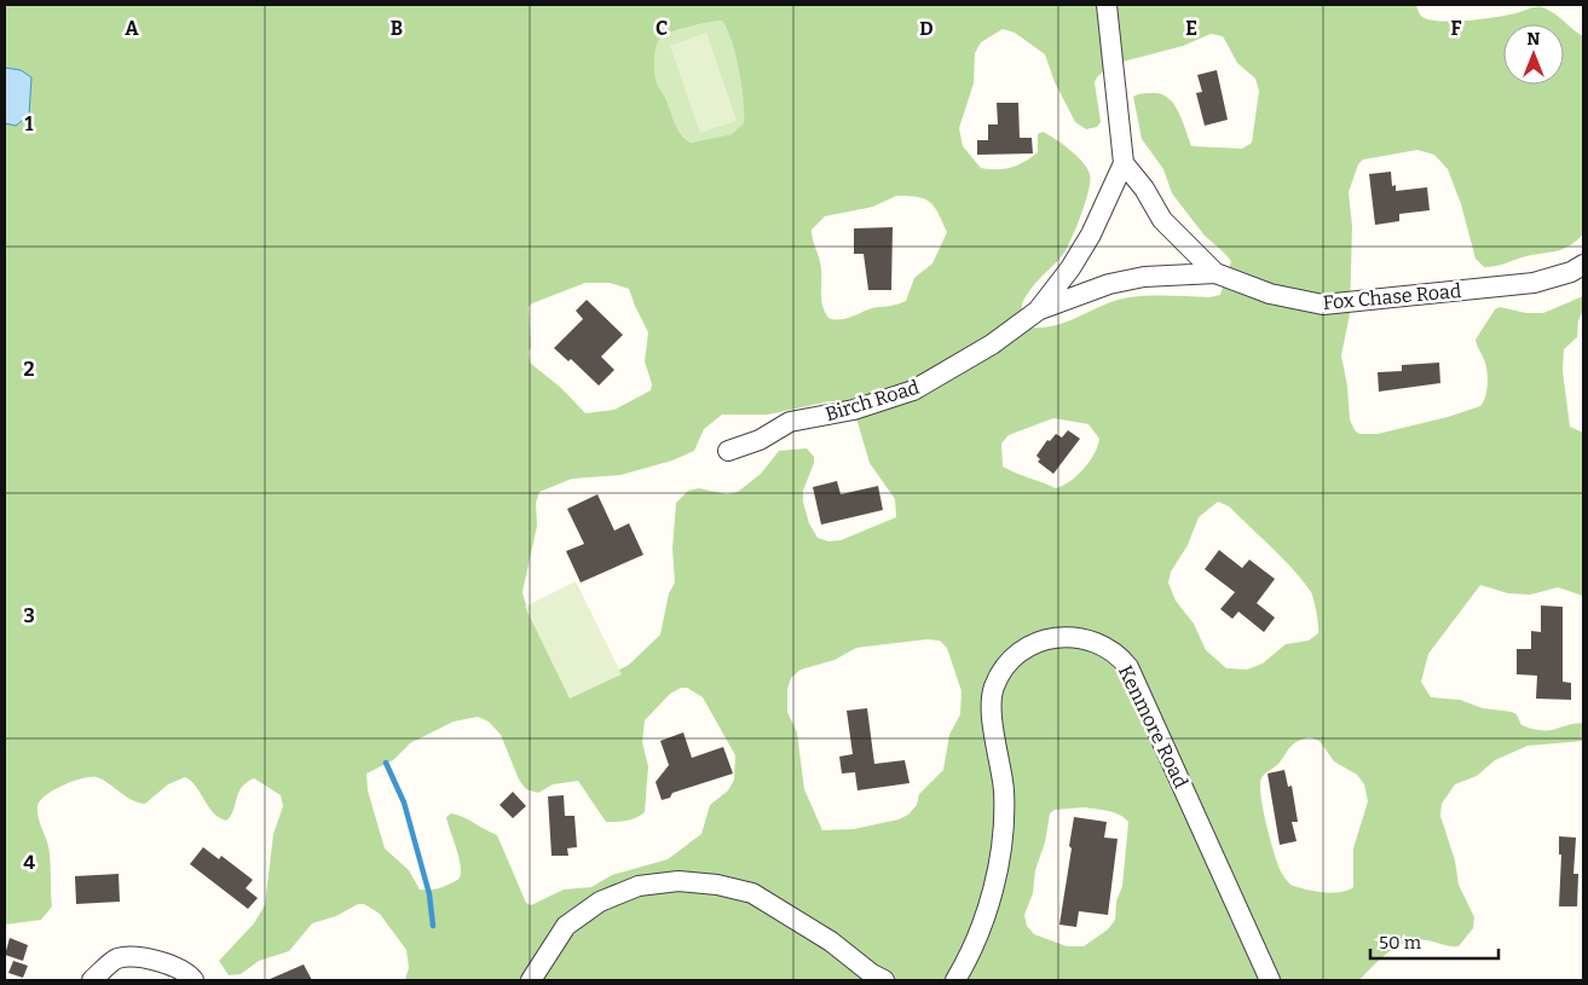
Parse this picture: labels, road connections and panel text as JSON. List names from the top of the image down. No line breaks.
{"streets":{"street":["Fox Chase Road","Birch Road","Kenmore Road"]},"crossings":[["Fox Chase Road","Birch Road"]],"scale_bar":"50 m","north":"top","grid":{"columns":["A","B","C","D","E","F"],"rows":["1","2","3","4"]}}
